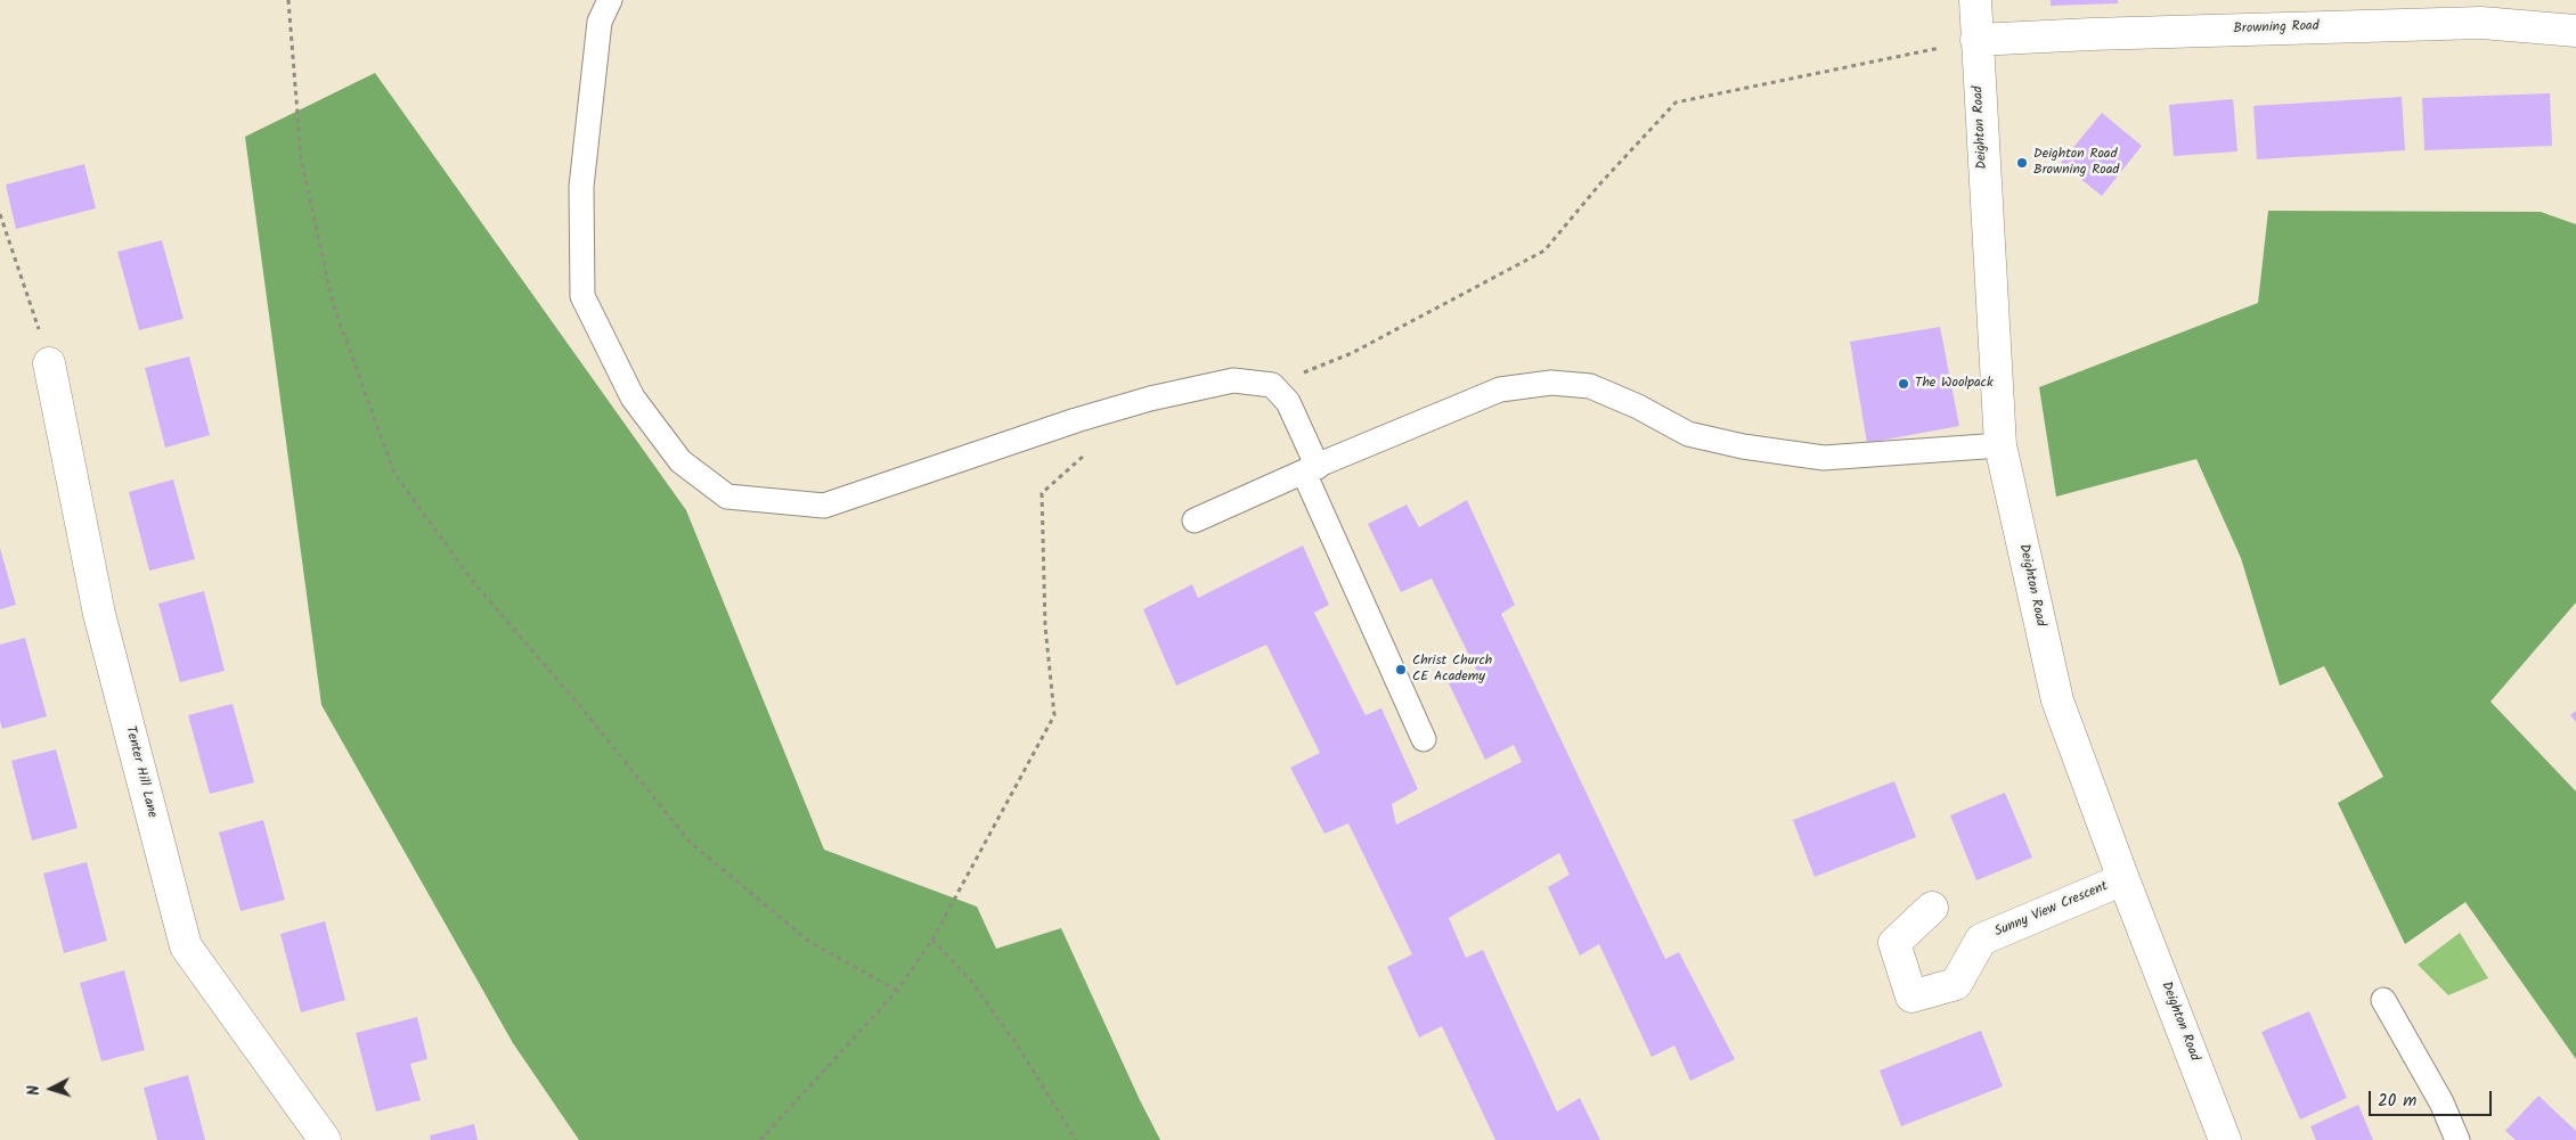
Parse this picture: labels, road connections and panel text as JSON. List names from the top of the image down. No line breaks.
{"streets":{"street":["Browning Road","Deighton Road","Tenter Hill Lane","Sunny View Crescent"]},"crossings":[["Browning Road","Deighton Road"],["Deighton Road","Sunny View Crescent"]],"places":["Deighton Road Browning Road","The Woolpack","Christ Church CE Academy"],"scale_bar":"20 m","north":"left"}
